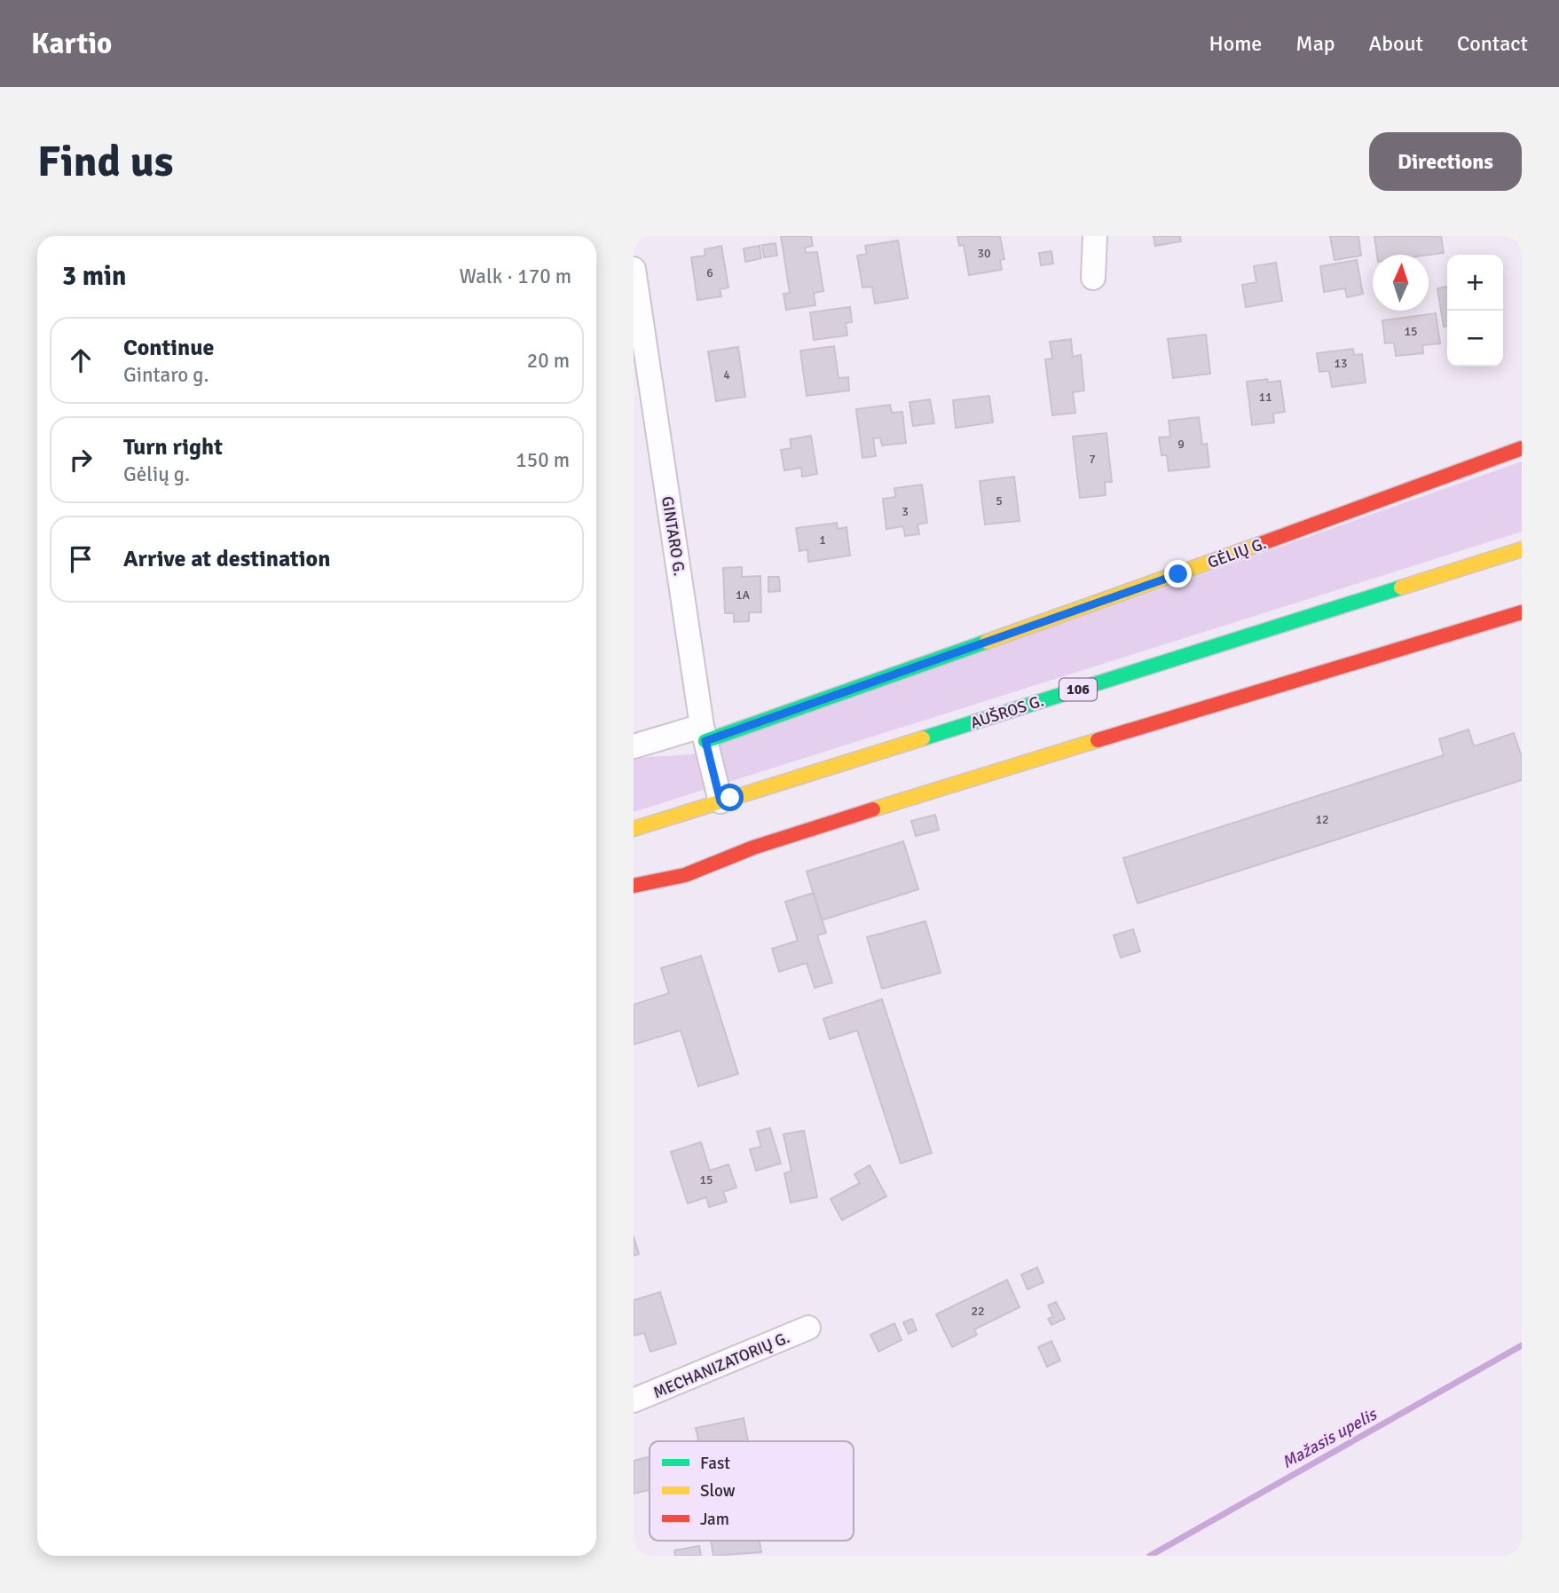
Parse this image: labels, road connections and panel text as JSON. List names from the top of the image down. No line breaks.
{"streets":{"street":["GINTARO G.","GĖLIŲ G.","106","AUŠROS G.","MECHANIZATORIŲ G."]},"crossings":[["GINTARO G.","GĖLIŲ G."],["GINTARO G.","AUŠROS G."]],"water":["Mažasis upelis"],"house_numbers":["30","6","15","13","4","11","9","7","5","3","1","1A","12","15","22"],"legend":["Fast","Slow","Jam"],"north":"top","page":{"header":"Kartio","nav":["Home","Map","About","Contact"],"buttons":"Directions","title":"Find us","heading":["3 min","Walk · 170 m"],"map_buttons":["+","−"],"list":[["Continue","Gintaro g.","20 m"],["Turn right","Gėlių g.","150 m"],"Arrive at destination"]}}
